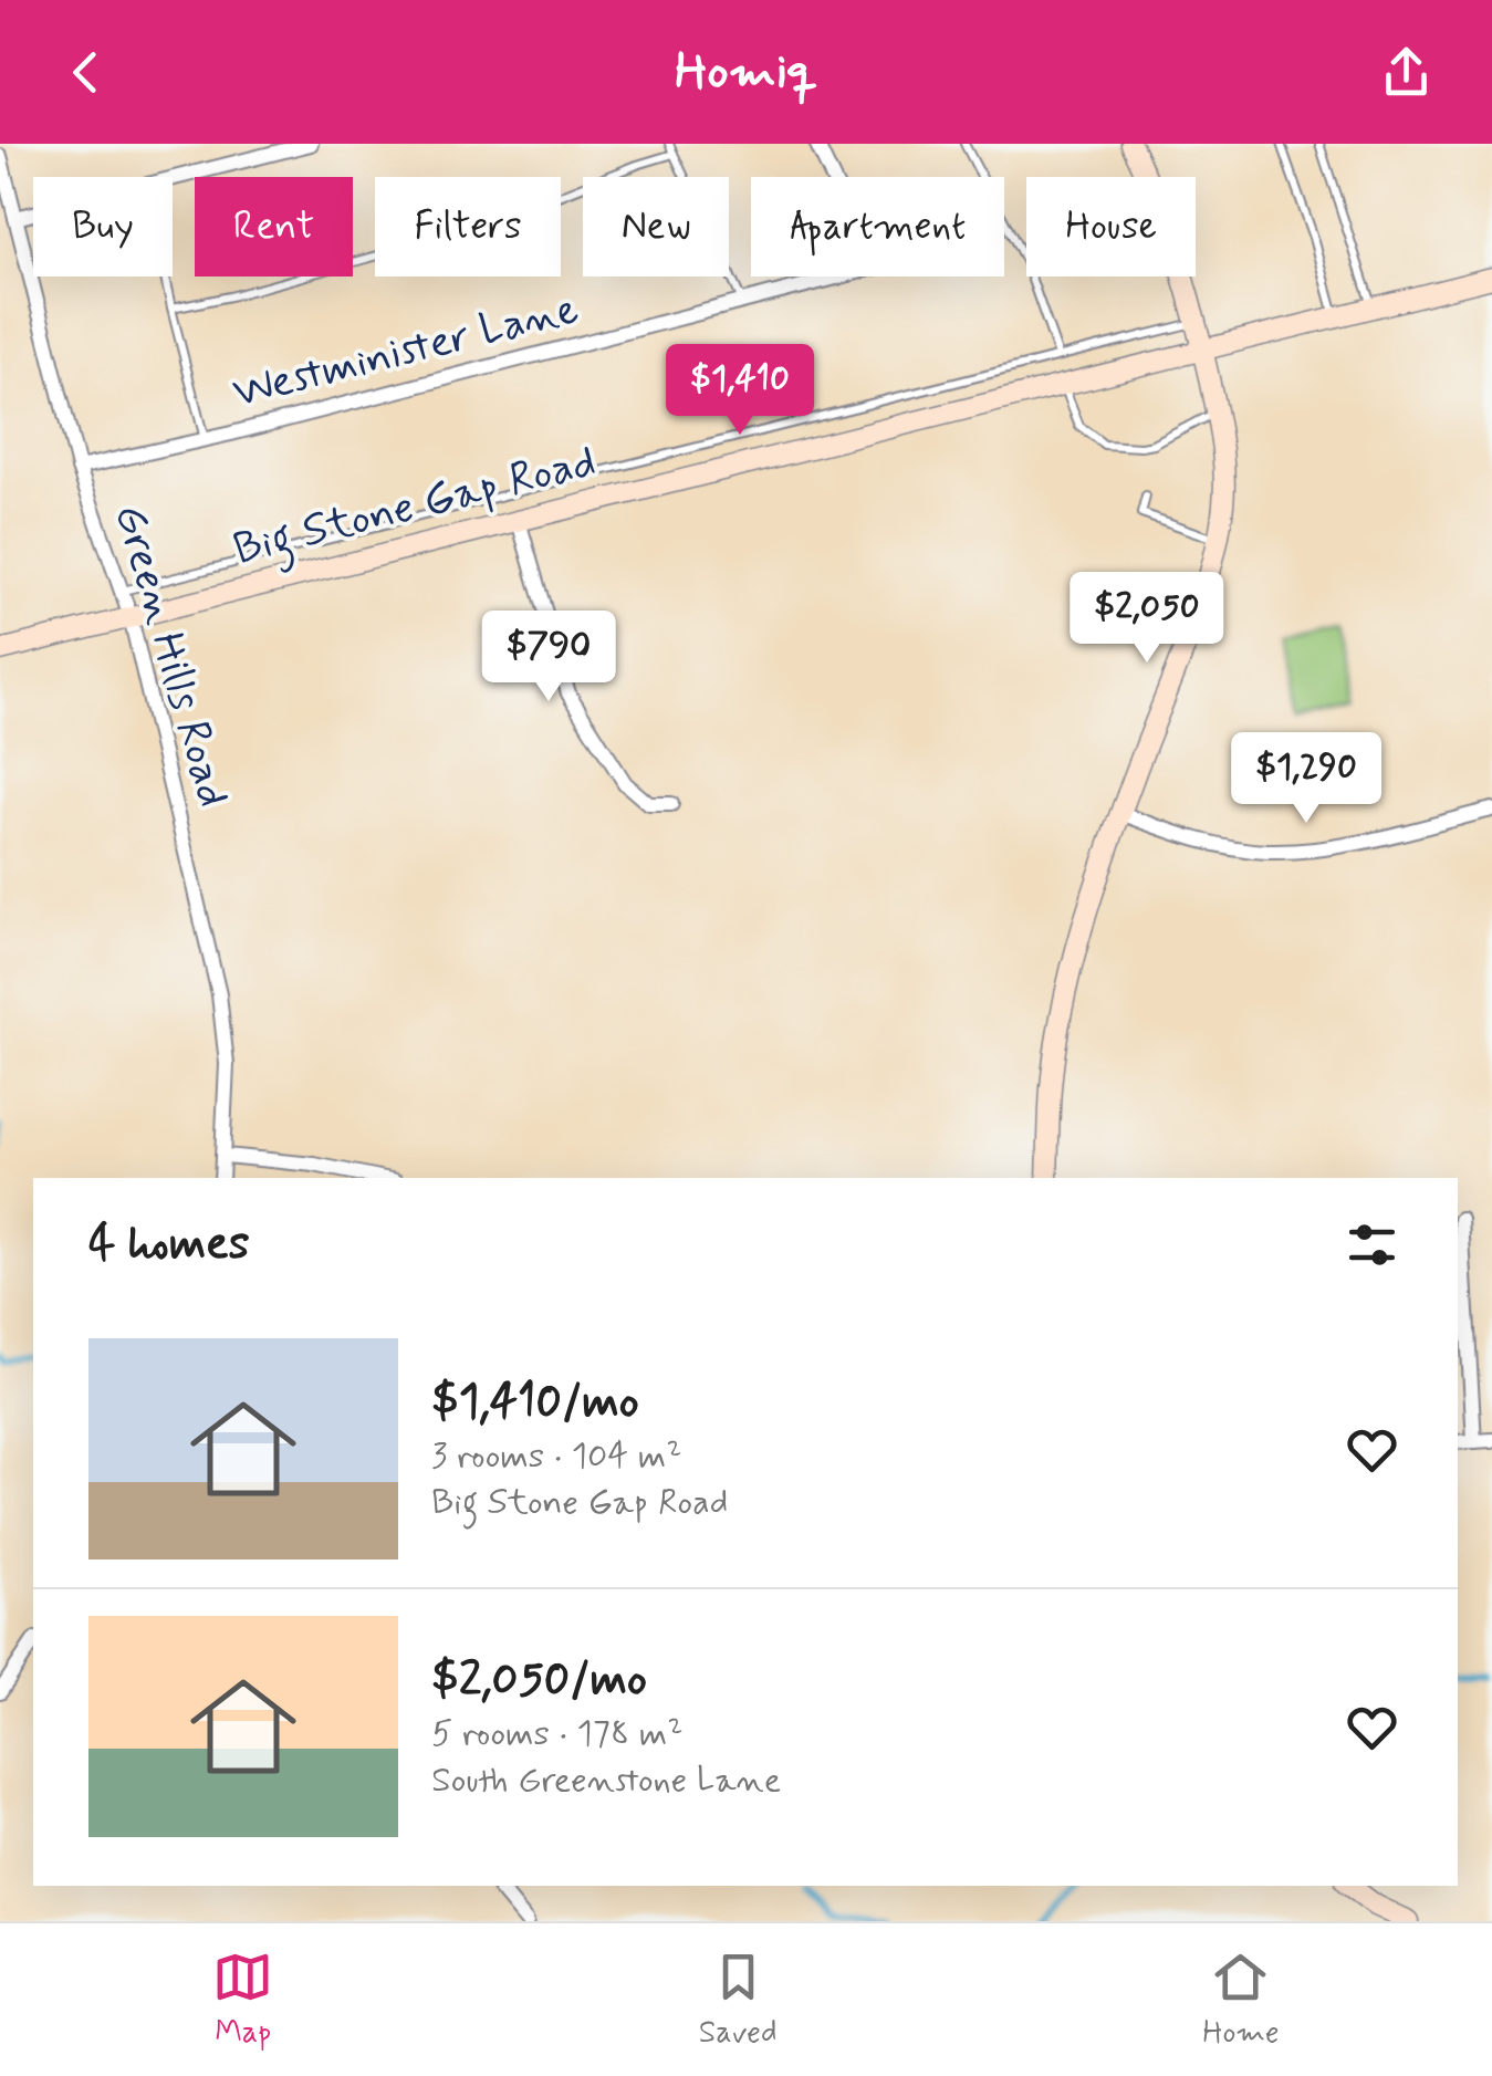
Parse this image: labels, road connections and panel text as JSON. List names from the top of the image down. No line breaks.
{"streets":{"street":["Westminister Lane","Big Stone Gap Road","Green Hills Road"]},"crossings":[["Westminister Lane","Green Hills Road"],["Big Stone Gap Road","Green Hills Road"]],"page":{"header":"Homiq","chip":["Buy","Rent","Filters","New","Apartment","House"],"price":["$1,410","$2,050","$790","$1,290"],"heading":"4 homes","list":[{"name":"$1,410/mo","note":"3 rooms · 104 m² · Big Stone Gap Road"},{"name":"$2,050/mo","note":"5 rooms · 178 m² · South Greenstone Lane"}],"tabs":["Map","Saved","Home"]}}
